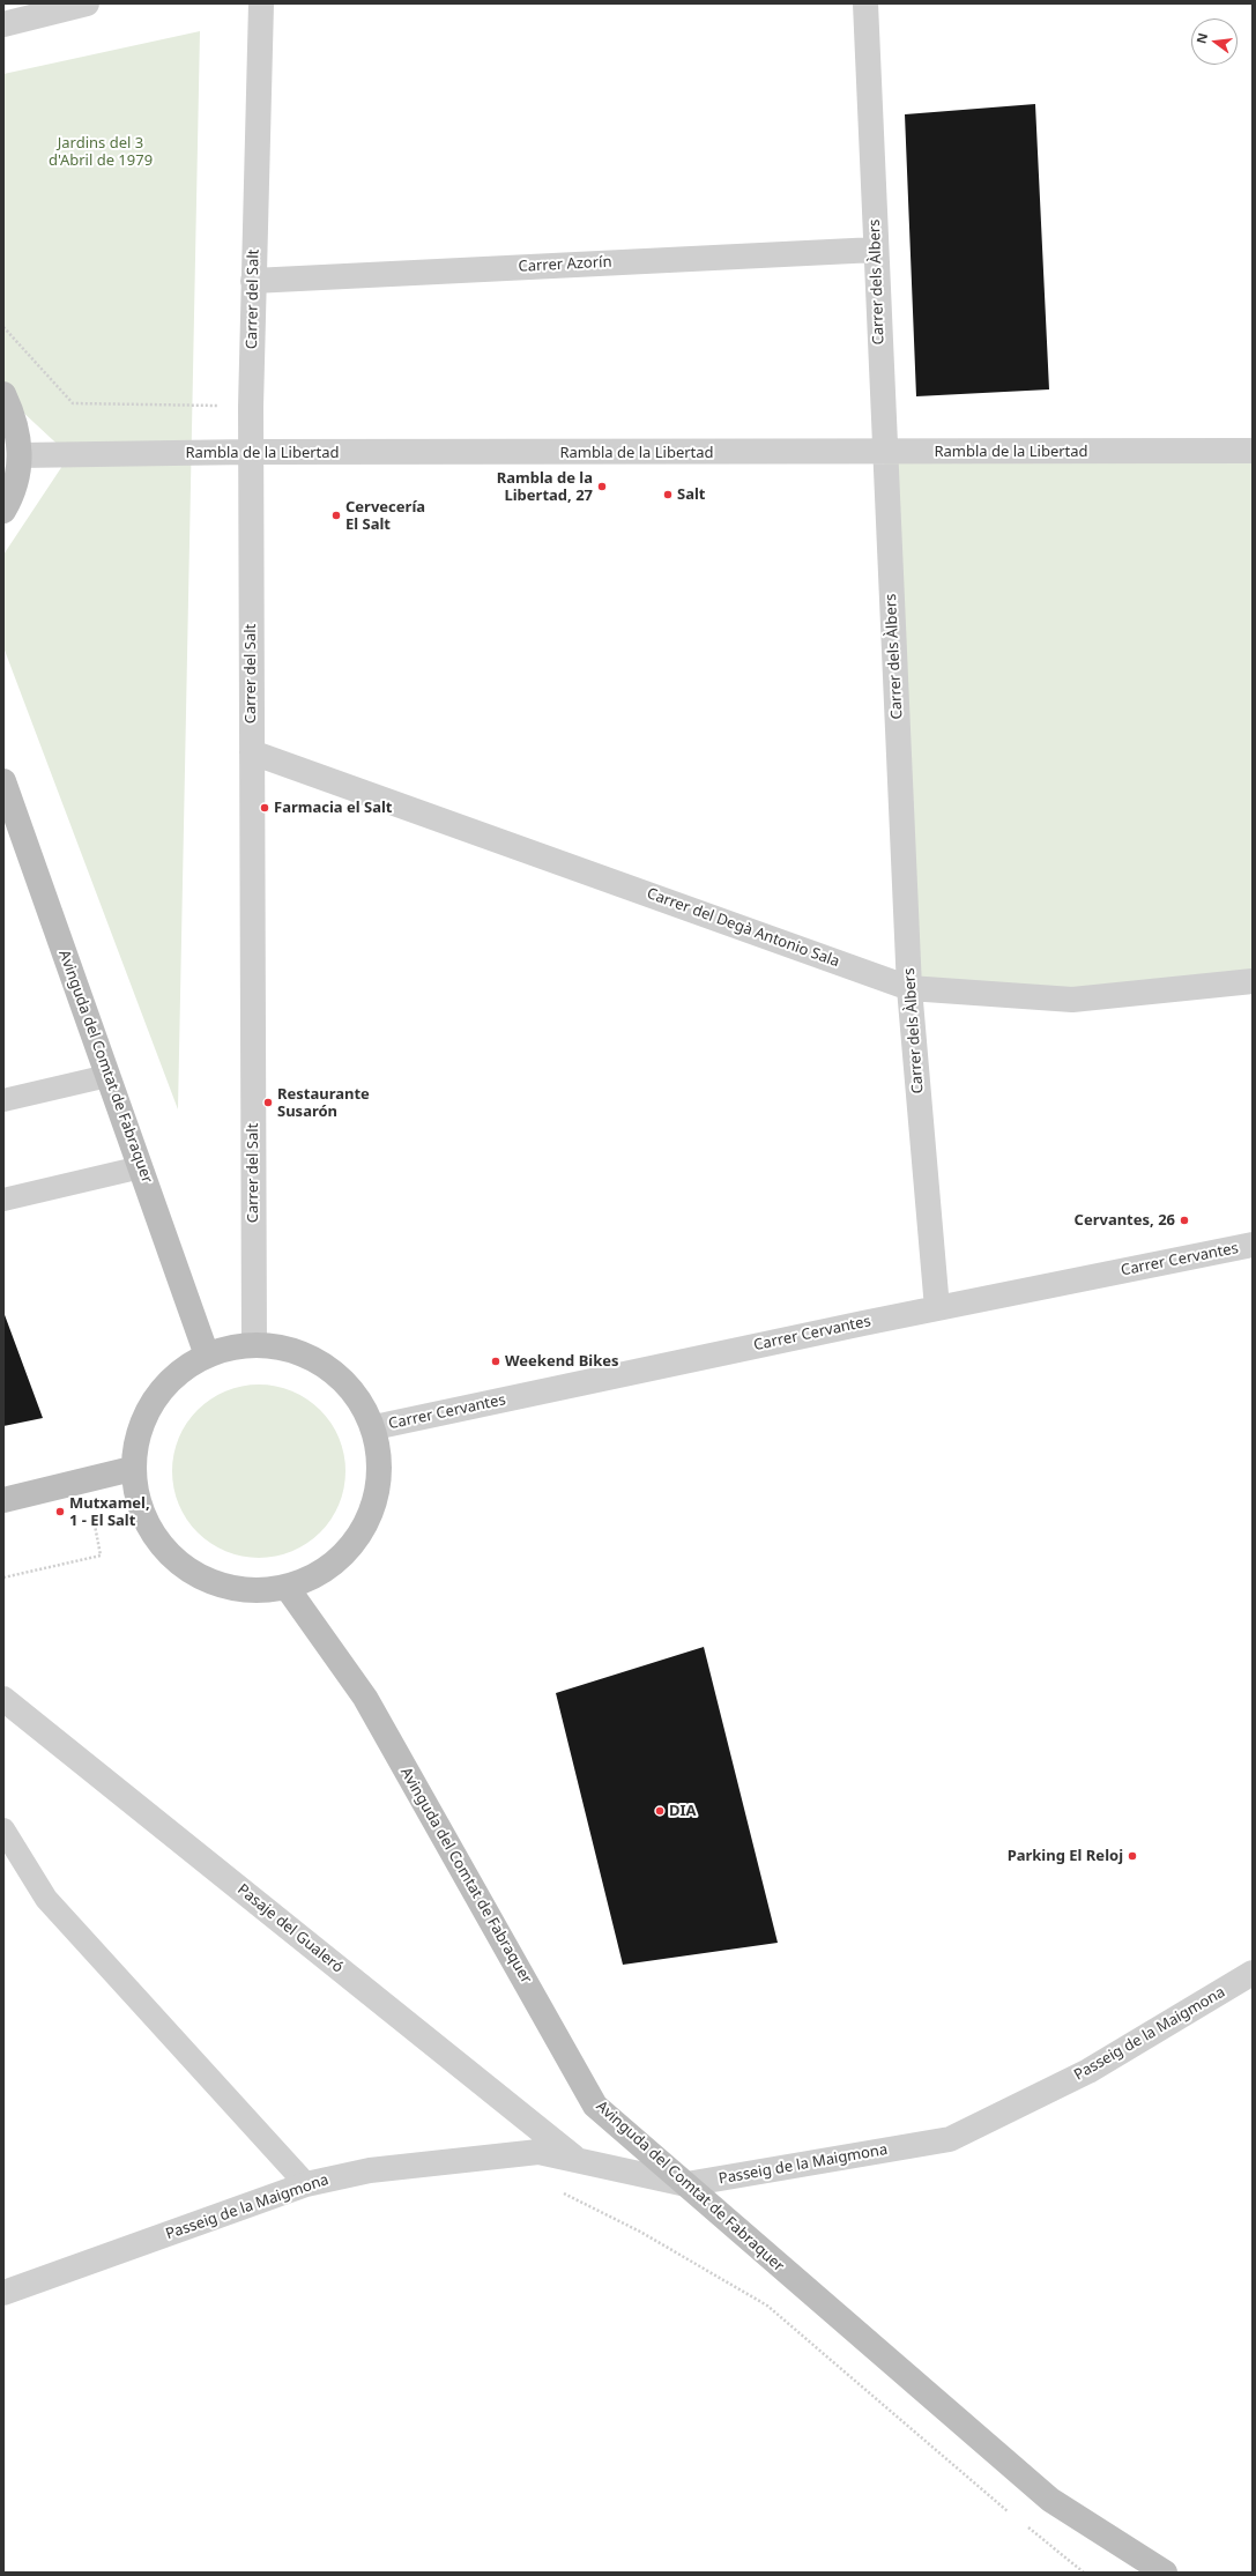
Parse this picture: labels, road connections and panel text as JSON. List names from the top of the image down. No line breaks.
{"streets":{"street":["Carrer Azorín","Carrer dels Àlbers","Carrer del Salt","Rambla de la Libertad","Carrer del Degà Antonio Sala","Avinguda del Comtat de Fabraquer","Carrer Cervantes","Pasaje del Gualeró","Passeig de la Maigmona"]},"crossings":[["Carrer Azorín","Carrer dels Àlbers"],["Carrer Azorín","Carrer del Salt"],["Carrer dels Àlbers","Rambla de la Libertad"],["Carrer dels Àlbers","Carrer del Degà Antonio Sala"],["Carrer dels Àlbers","Carrer Cervantes"],["Carrer del Salt","Rambla de la Libertad"],["Carrer del Salt","Carrer del Degà Antonio Sala"],["Avinguda del Comtat de Fabraquer","Passeig de la Maigmona"],["Pasaje del Gualeró","Passeig de la Maigmona"]],"parks":["Jardins del 3 d'Abril de 1979"],"places":["Rambla de la Libertad, 27","Salt","Cervecería El Salt","Farmacia el Salt","Restaurante Susarón","Cervantes, 26","Weekend Bikes","Mutxamel, 1 - El Salt","DIA","Parking El Reloj"],"north":"left"}
